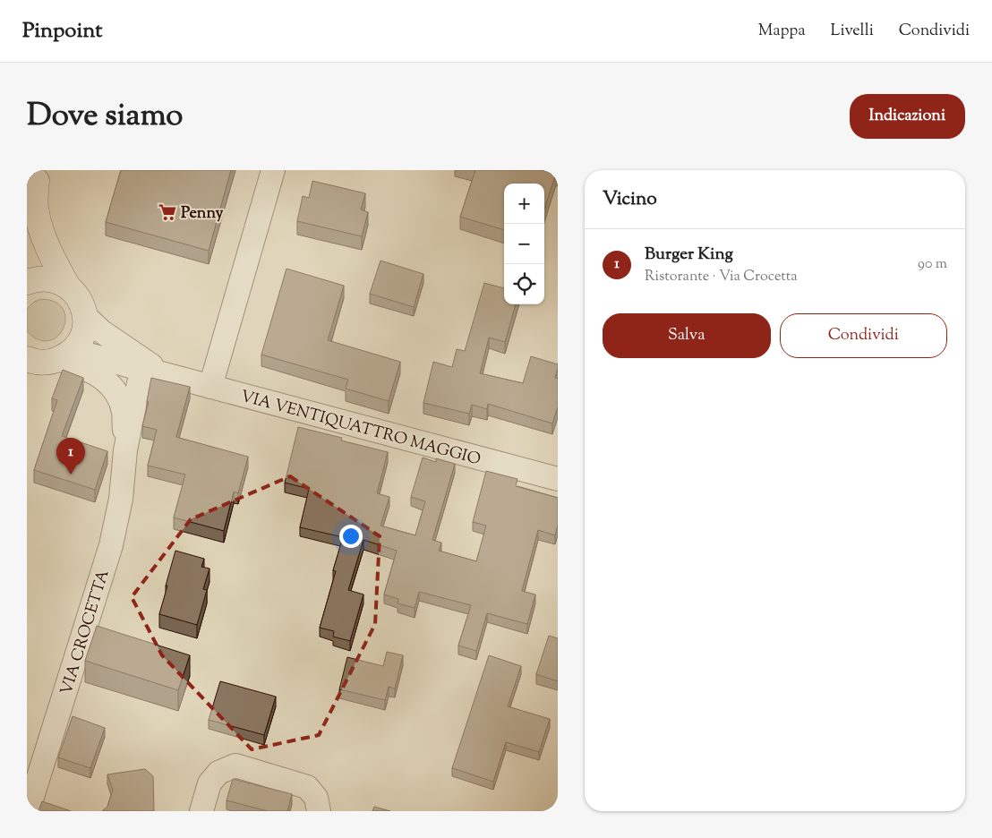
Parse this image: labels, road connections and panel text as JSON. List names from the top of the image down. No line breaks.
{"streets":{"street":["VIA VENTIQUATTRO MAGGIO","VIA CROCETTA"]},"crossings":[["VIA VENTIQUATTRO MAGGIO","VIA CROCETTA"]],"places":{"supermarket":["Penny"]},"page":{"header":"Pinpoint","nav":["Mappa","Livelli","Condividi"],"title":"Dove siamo","buttons":["Indicazioni",["Salva","Condividi"]],"heading":"Vicino","map_buttons":["+","−"],"list":[{"mark":"1","name":"Burger King","note":"Ristorante · Via Crocetta","value":"90 m"}],"pins":"1"}}
